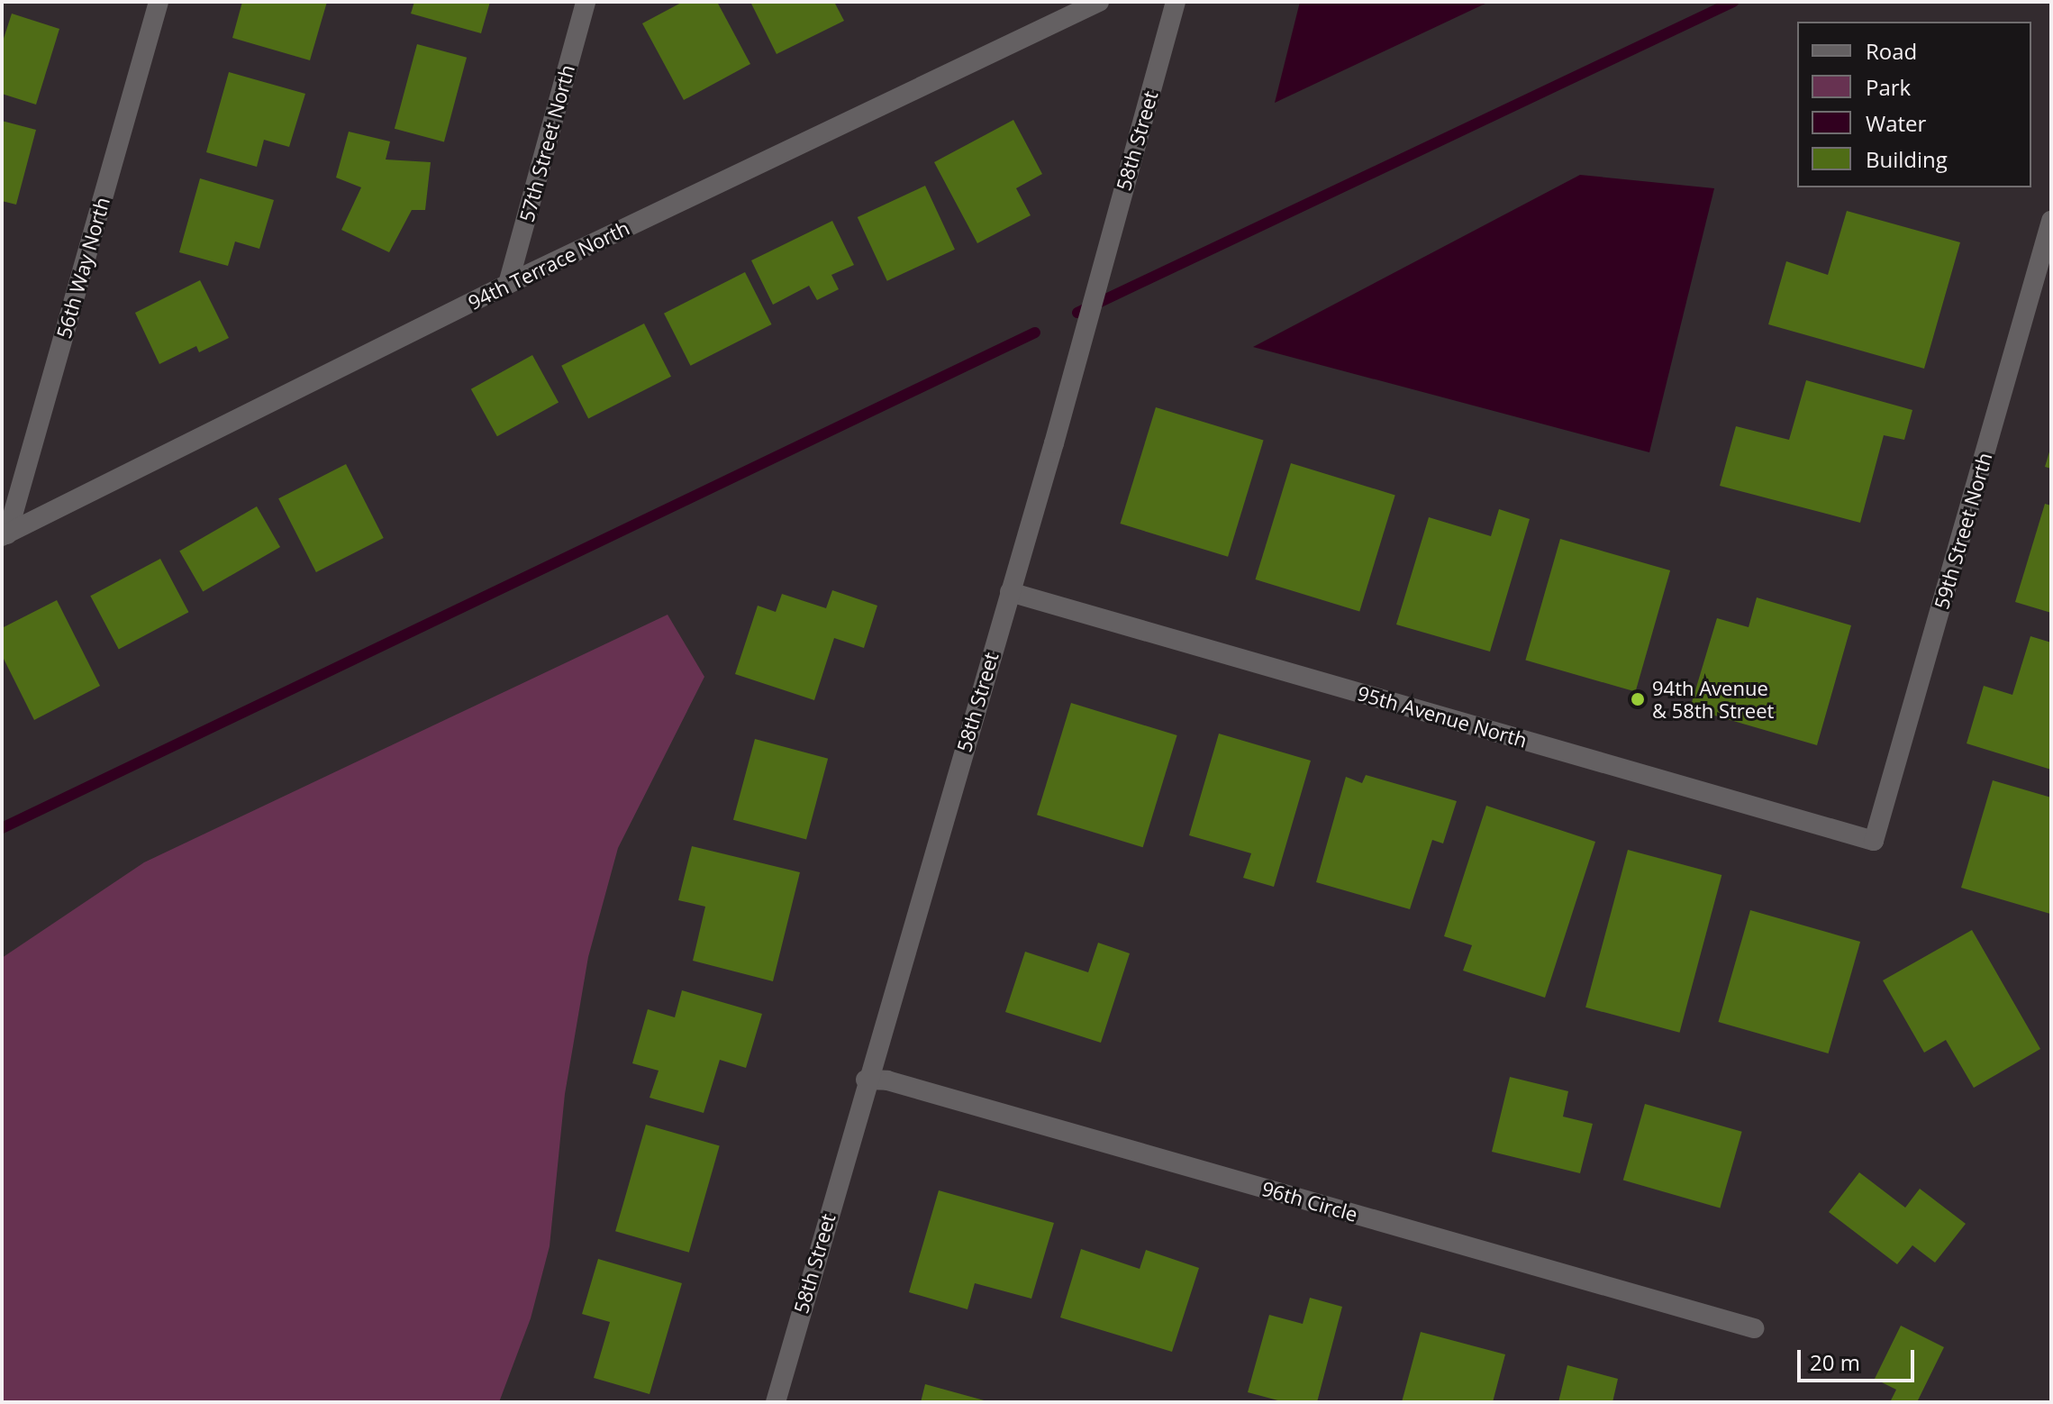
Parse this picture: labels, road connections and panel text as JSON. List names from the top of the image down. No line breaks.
{"streets":{"street":["58th Street","57th Street North","94th Terrace North","56th Way North","59th Street North","95th Avenue North","96th Circle"]},"crossings":[["58th Street","95th Avenue North"],["58th Street","96th Circle"],["57th Street North","94th Terrace North"],["94th Terrace North","56th Way North"],["59th Street North","95th Avenue North"]],"places":["94th Avenue & 58th Street"],"legend":["Road","Park","Water","Building"],"scale_bar":"20 m"}
